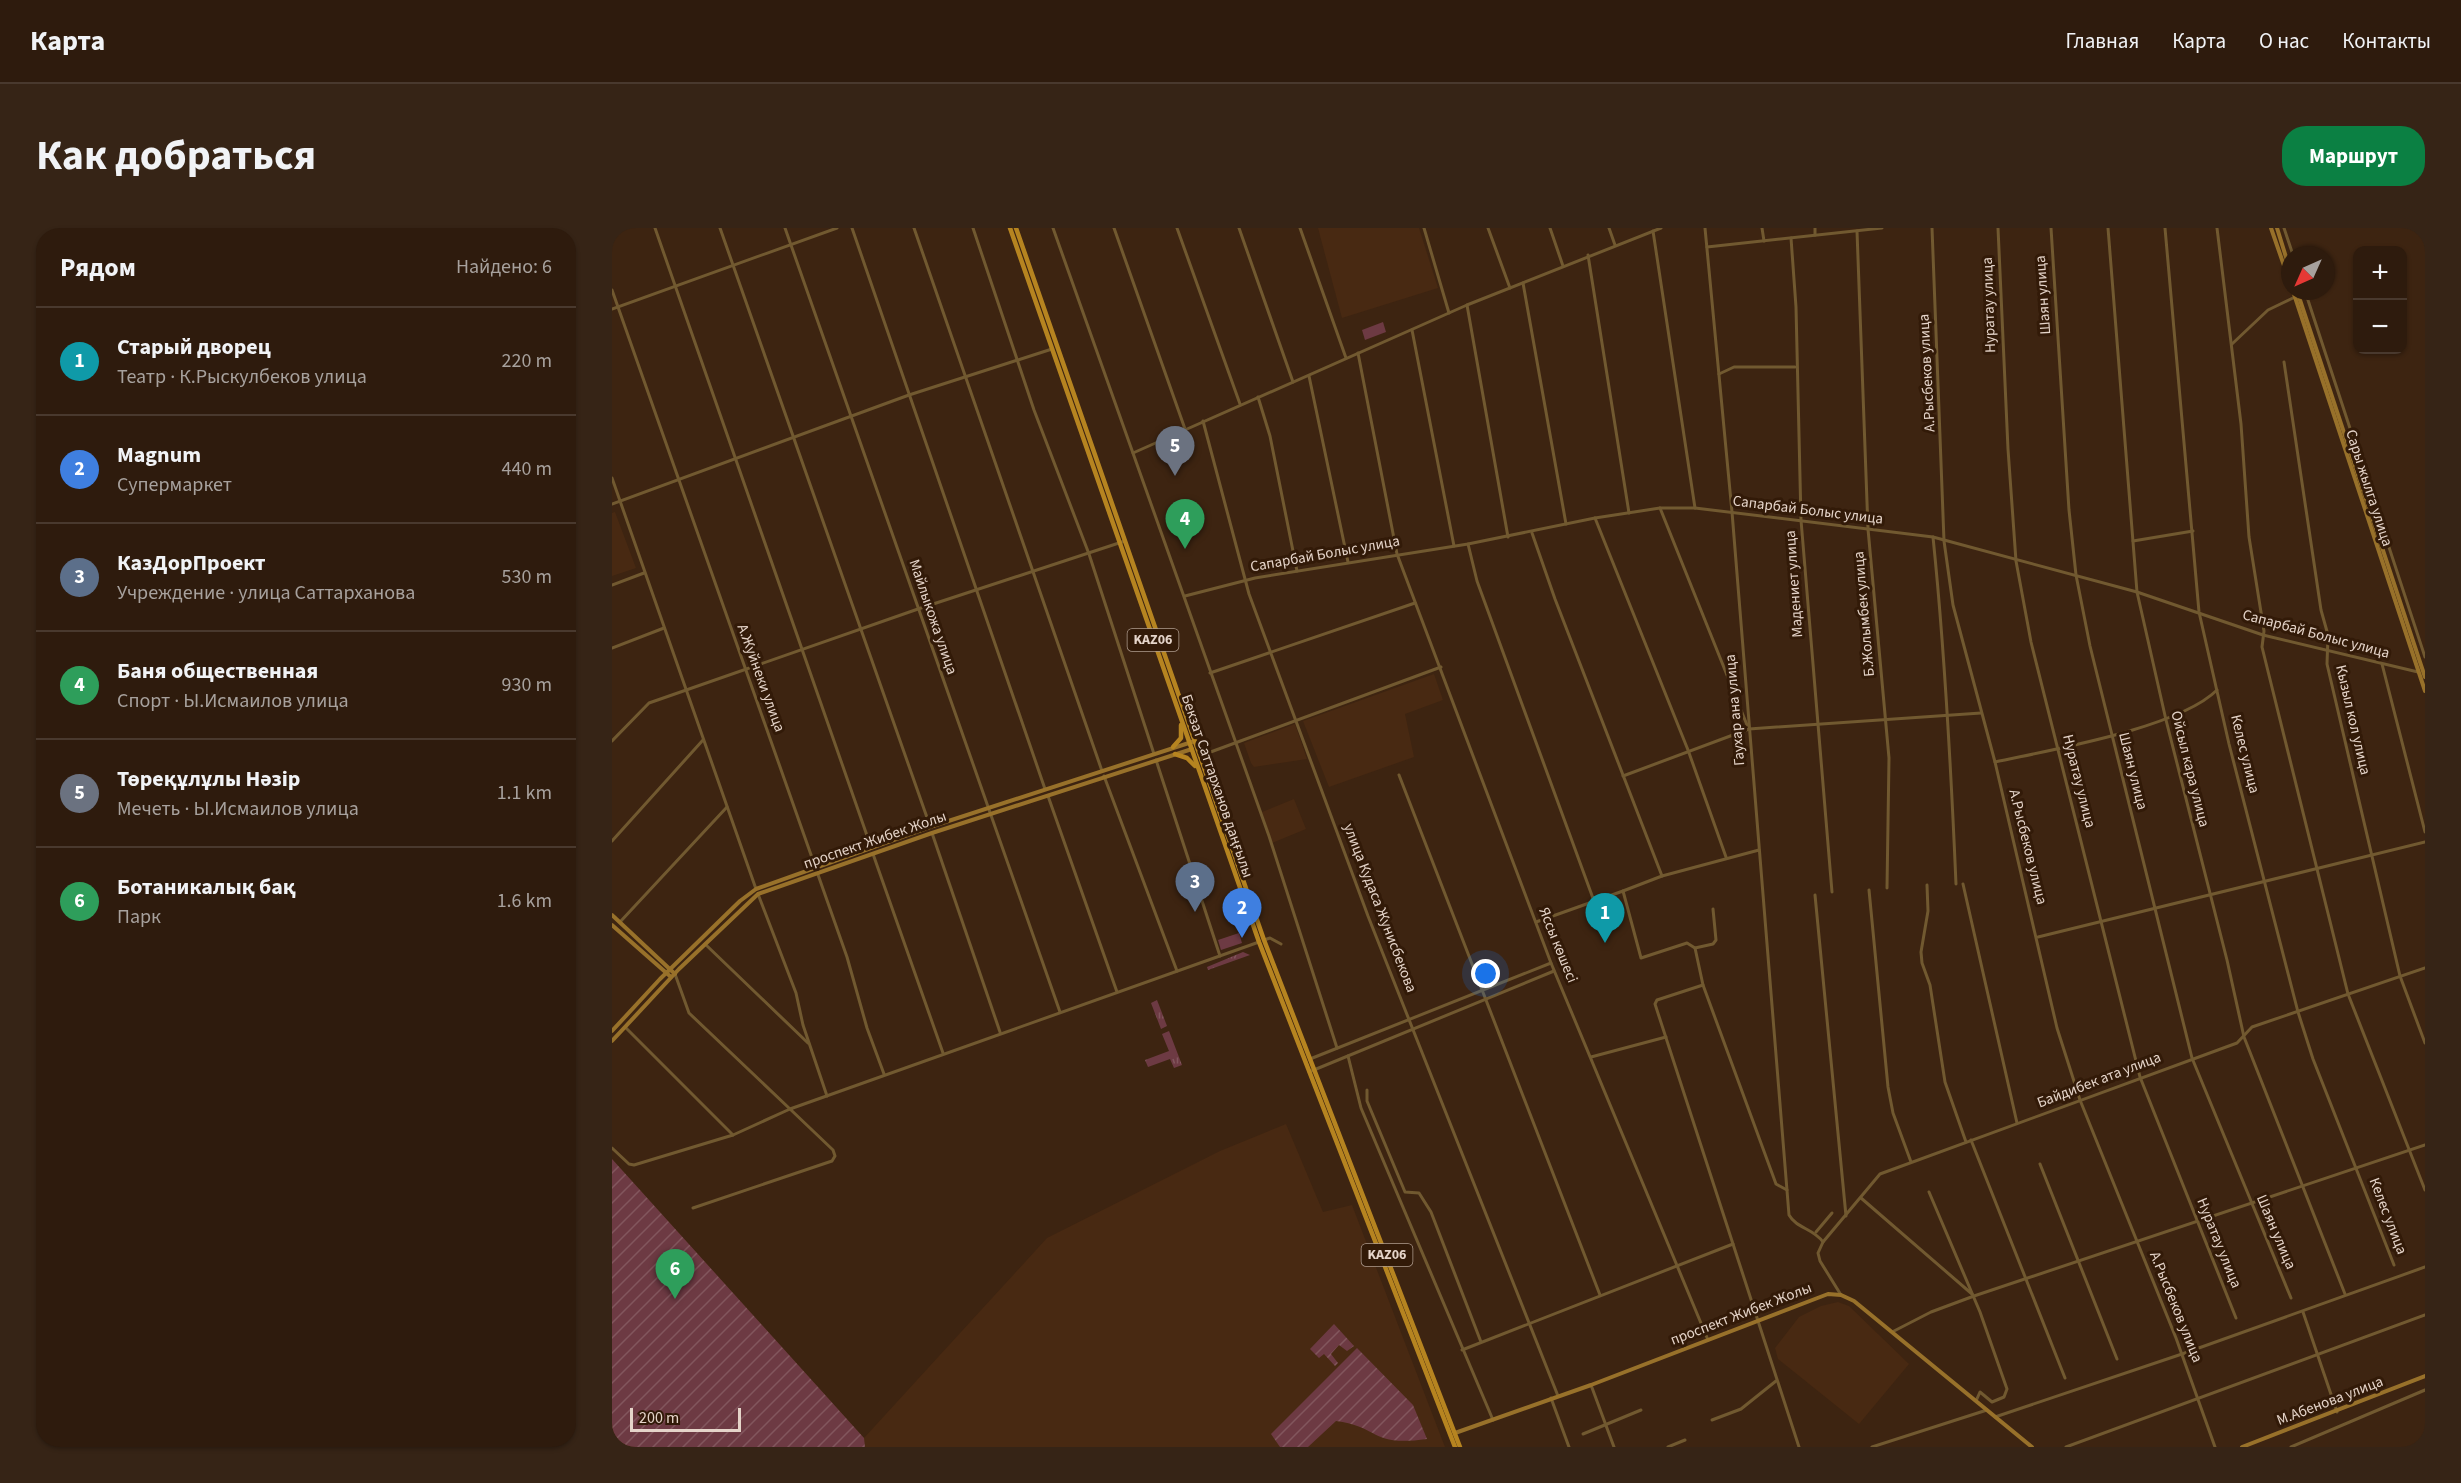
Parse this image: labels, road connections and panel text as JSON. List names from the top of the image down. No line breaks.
{"streets":{"main road":["Сары жылга улица","KАZ06","Бекзат Саттарханов даңғылы","проспект Жибек Жолы","М.Абенова улица"],"street":["Шаян улица","Нуратау улица","А.Рысбеков улица","Сапарбай Болыс улица","Мадениет улица","Б.Жолымбек улица","Майлыкожа улица","А.Жуйнеки улица","Гаухар ана улица","Кызыл кол улица","Келес улица","Ойсыл кара улица","улица Кудаса Жунисбекова","Яссы көшесі","Байдибек ата улица"]},"crossings":[["Шаян улица","Сапарбай Болыс улица"],["Шаян улица","Байдибек ата улица"],["Нуратау улица","Сапарбай Болыс улица"],["Нуратау улица","Байдибек ата улица"],["А.Рысбеков улица","Сапарбай Болыс улица"],["А.Рысбеков улица","Байдибек ата улица"],["Сары жылга улица","Сапарбай Болыс улица"],["Сапарбай Болыс улица","Мадениет улица"],["Сапарбай Болыс улица","Б.Жолымбек улица"],["Сапарбай Болыс улица","Гаухар ана улица"],["Сапарбай Болыс улица","Кызыл кол улица"],["Сапарбай Болыс улица","Келес улица"],["Сапарбай Болыс улица","Ойсыл кара улица"],["Сапарбай Болыс улица","улица Кудаса Жунисбекова"],["Сапарбай Болыс улица","Яссы көшесі"],["Майлыкожа улица","проспект Жибек Жолы"],["А.Жуйнеки улица","проспект Жибек Жолы"],["Кызыл кол улица","Байдибек ата улица"],["Келес улица","Байдибек ата улица"],["Ойсыл кара улица","Байдибек ата улица"],["Бекзат Саттарханов даңғылы","проспект Жибек Жолы"],["проспект Жибек Жолы","улица Кудаса Жунисбекова"],["проспект Жибек Жолы","Яссы көшесі"]],"scale_bar":"200 m","north":"bottom left","page":{"header":"Карта","nav":["Главная","Карта","О нас","Контакты"],"title":"Как добраться","buttons":"Маршрут","heading":["Рядом","Найдено: 6"],"map_buttons":["+","−"],"list":[{"mark":"1","name":"Старый дворец","note":"Театр · К.Рыскулбеков улица","value":"220 m"},{"mark":"2","name":"Magnum","note":"Супермаркет","value":"440 m"},{"mark":"3","name":"КазДорПроект","note":"Учреждение · улица Саттарханова","value":"530 m"},{"mark":"4","name":"Баня общественная","note":"Спорт · Ы.Исмаилов улица","value":"930 m"},{"mark":"5","name":"Төреқұлұлы Нәзір","note":"Мечеть · Ы.Исмаилов улица","value":"1.1 km"},{"mark":"6","name":"Ботаникалық бақ","note":"Парк","value":"1.6 km"}],"pins":["5","4","3","2","1","6"],"scale":"200 m"}}
